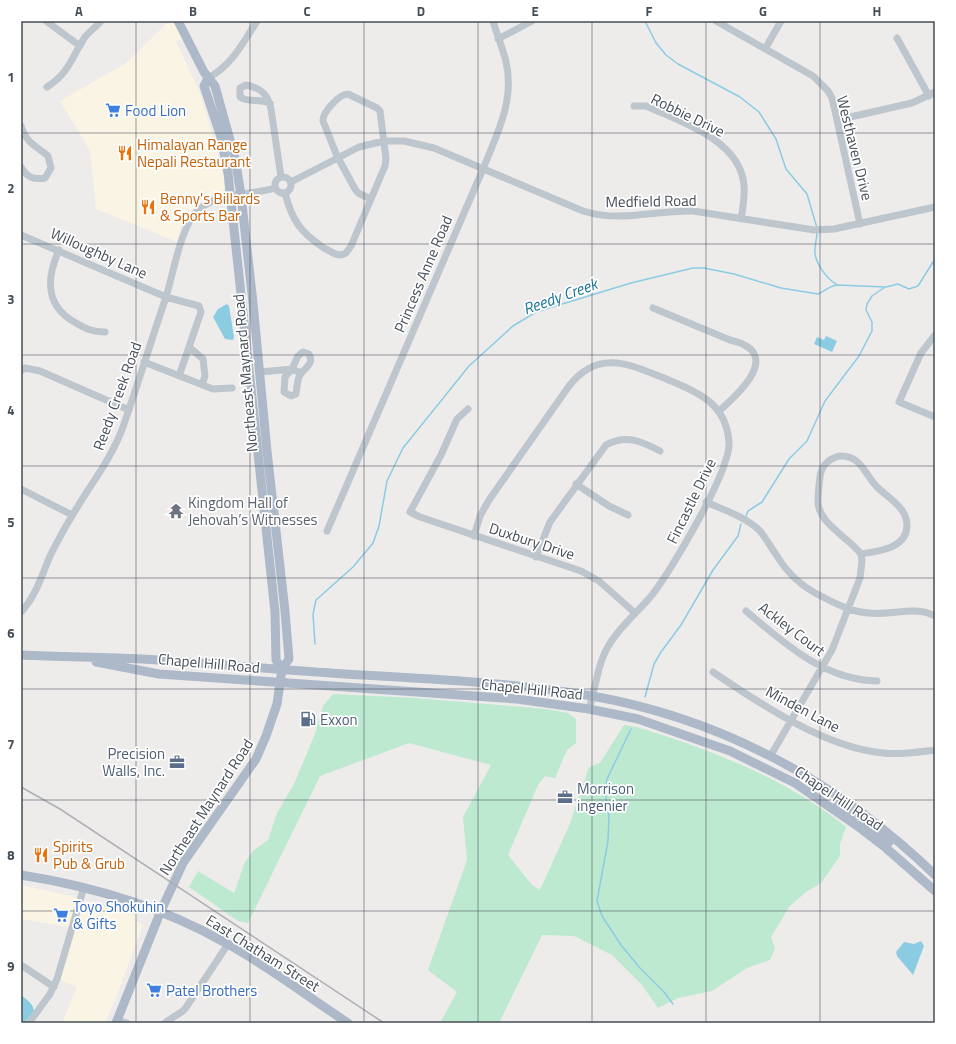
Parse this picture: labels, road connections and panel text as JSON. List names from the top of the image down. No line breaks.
{"streets":{"main road":["Northeast Maynard Road","Chapel Hill Road","East Chatham Street"],"street":["Robbie Drive","Westhaven Drive","Medfield Road","Willoughby Lane","Princess Anne Road","Reedy Creek Road","Fincastle Drive","Duxbury Drive","Ackley Court","Minden Lane"]},"crossings":[["Robbie Drive","Medfield Road"],["Westhaven Drive","Medfield Road"],["Medfield Road","Princess Anne Road"],["Willoughby Lane","Reedy Creek Road"],["Northeast Maynard Road","Reedy Creek Road"],["Northeast Maynard Road","Chapel Hill Road"],["Northeast Maynard Road","East Chatham Street"],["Fincastle Drive","Duxbury Drive"],["Fincastle Drive","Chapel Hill Road"]],"water":["Reedy Creek"],"places":{"supermarket":["Food Lion","Toyo Shokuhin & Gifts","Patel Brothers"],"restaurant":["Himalayan Range Nepali Restaurant","Benny's Billards & Sports Bar","Spirits Pub & Grub"],"temple":["Kingdom Hall of Jehovah’s Witnesses"],"fuel station":["Exxon"],"office":["Precision Walls, Inc.","Morrison ingenier"]},"grid":{"columns":["A","B","C","D","E","F","G","H"],"rows":["1","2","3","4","5","6","7","8","9"]}}
